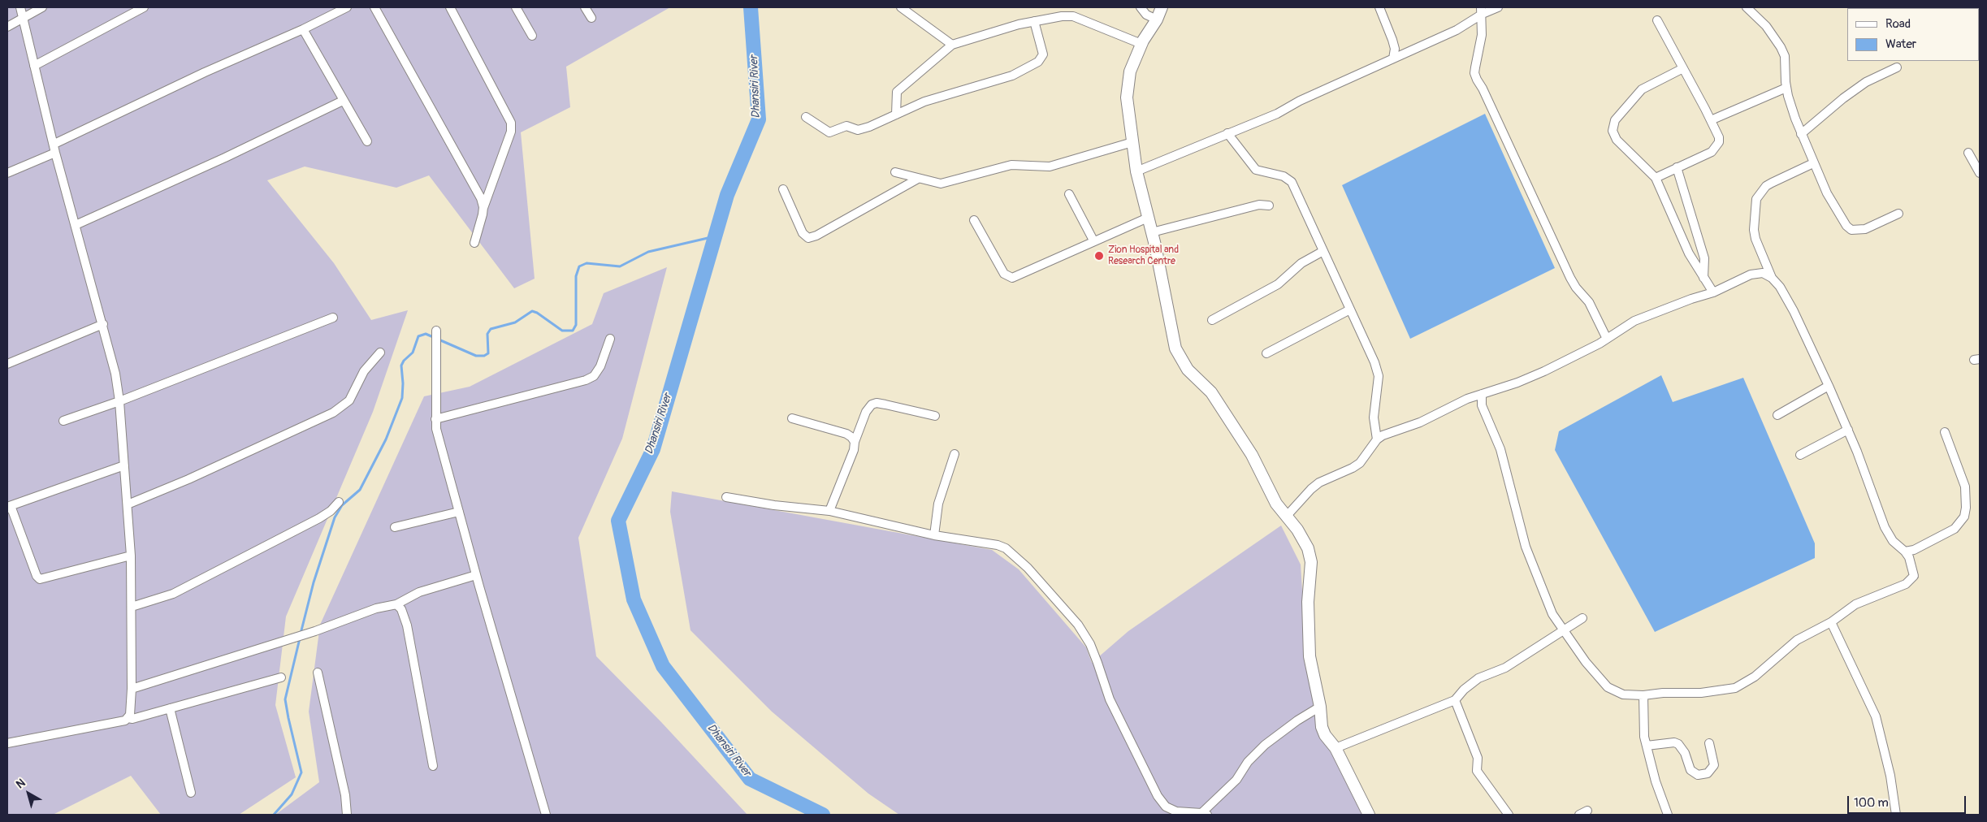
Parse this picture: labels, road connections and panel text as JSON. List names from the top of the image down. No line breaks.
{"water":["Dhansiri River"],"places":["Zion Hospital and Research Centre"],"legend":["Road","Water"],"scale_bar":"100 m","north":"top left"}
